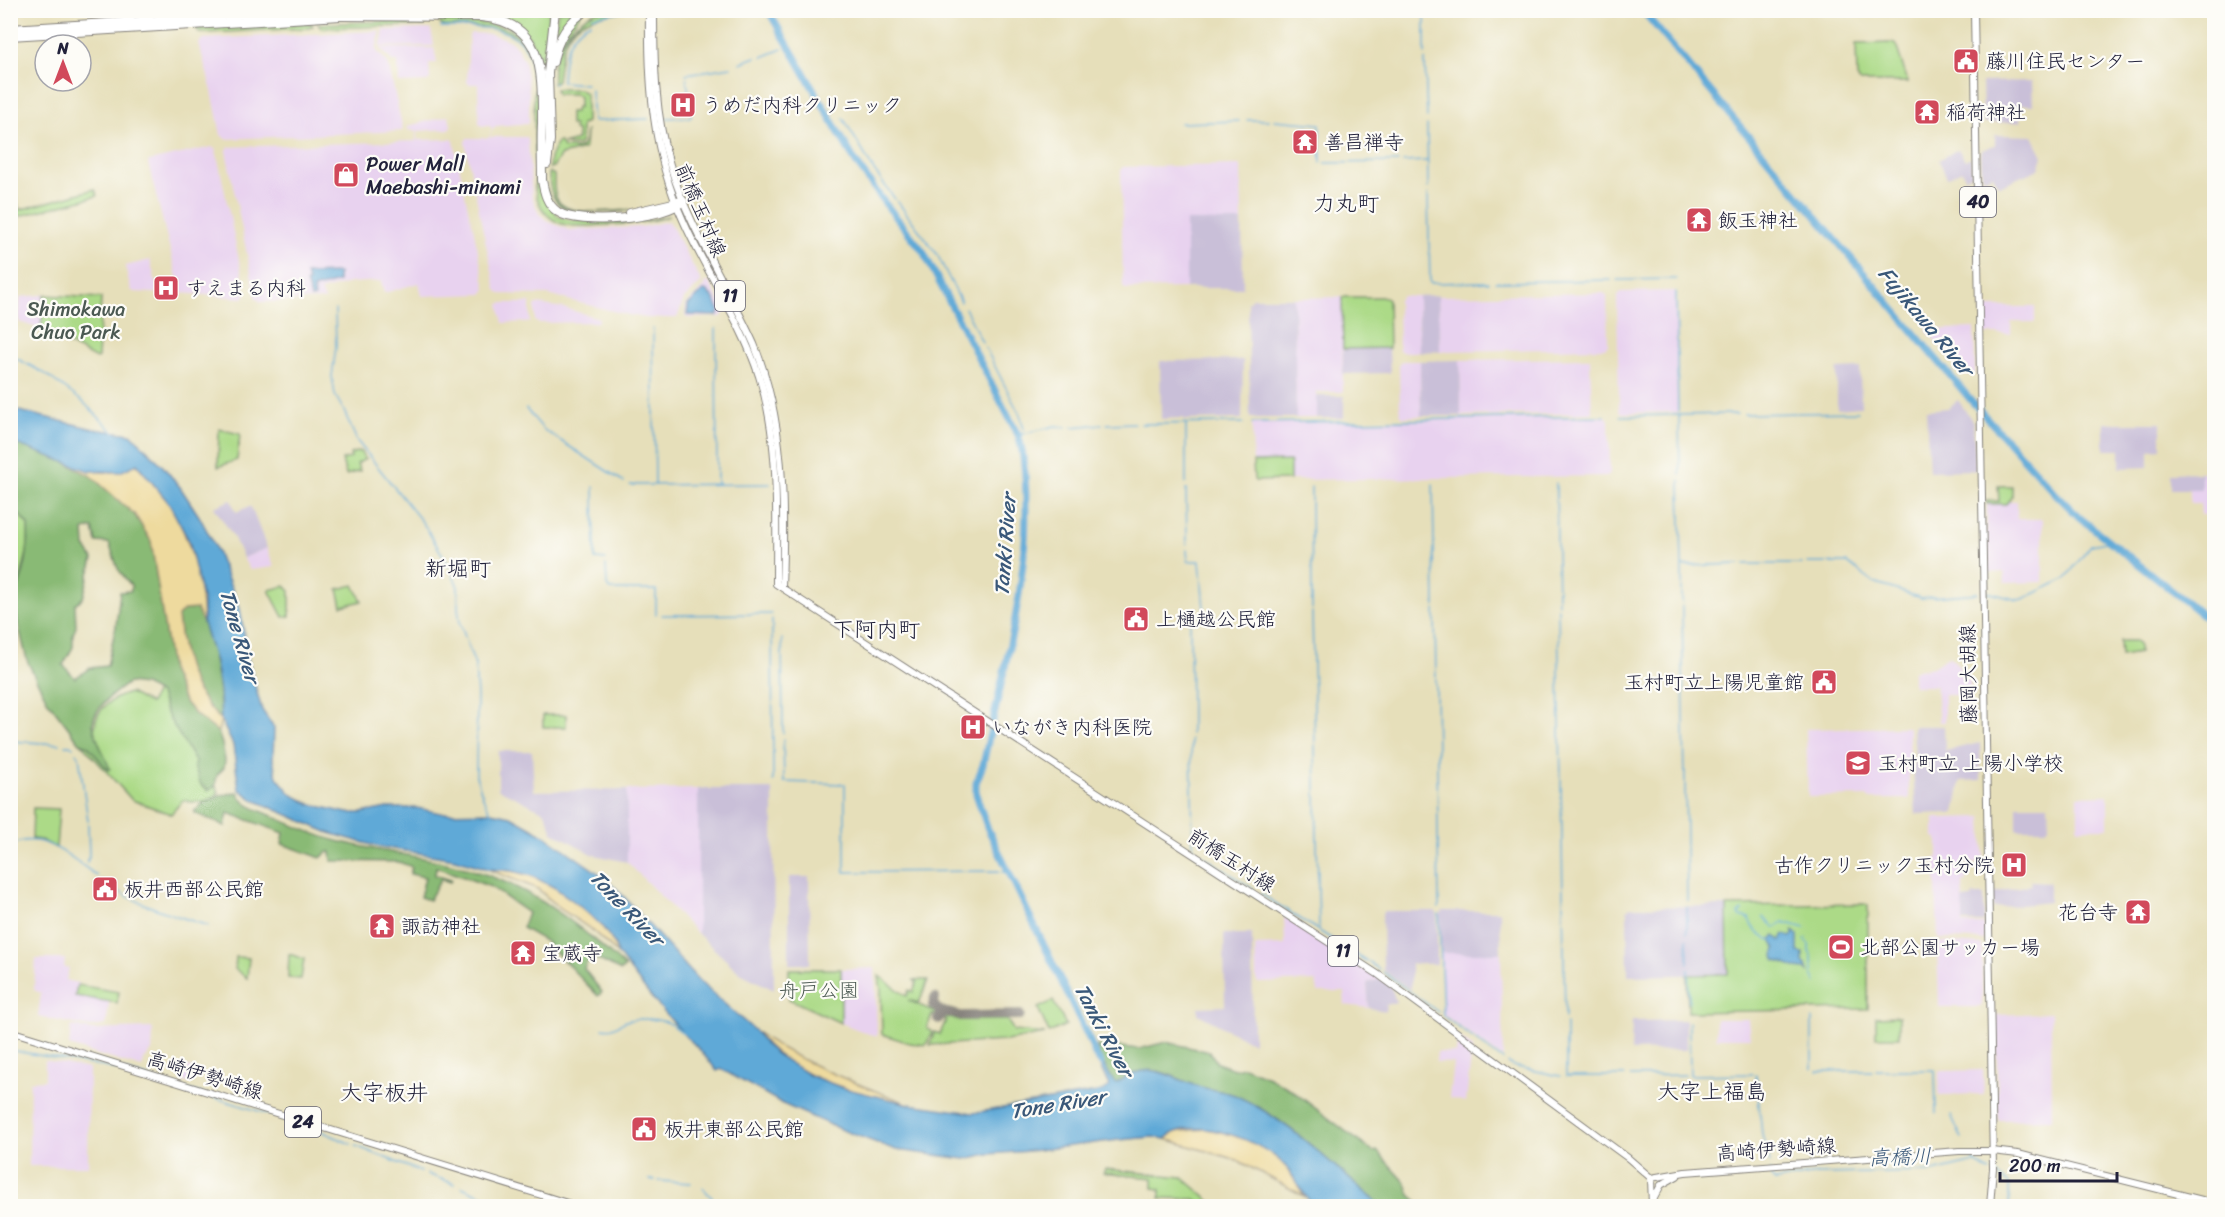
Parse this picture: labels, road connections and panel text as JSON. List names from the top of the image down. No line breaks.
{"streets":{"main road":["40","前橋玉村線","11","藤岡大胡線","高崎伊勢崎線","24"]},"crossings":[["前橋玉村線","高崎伊勢崎線"],["藤岡大胡線","高崎伊勢崎線"]],"districts":["力丸町","新堀町","下阿内町","大字上福島","大字板井"],"water":["Fujikawa River","Tanki River","Tone River","高橋川"],"parks":["Shimokawa Chuo Park","舟戸公園"],"places":{"public building":["藤川住民センター","上樋越公民館","玉村町立上陽児童館","板井西部公民館","板井東部公民館"],"hospital":["うめだ内科クリニック","すえまる内科","いながき内科医院","古作クリニック玉村分院"],"temple":["稲荷神社","善昌禅寺","飯玉神社","花台寺","諏訪神社","宝蔵寺"],"shop":["Power Mall Maebashi-minami"],"school or university":["玉村町立 上陽小学校"],"sports":["北部公園サッカー場"]},"scale_bar":"200 m","north":"top"}
